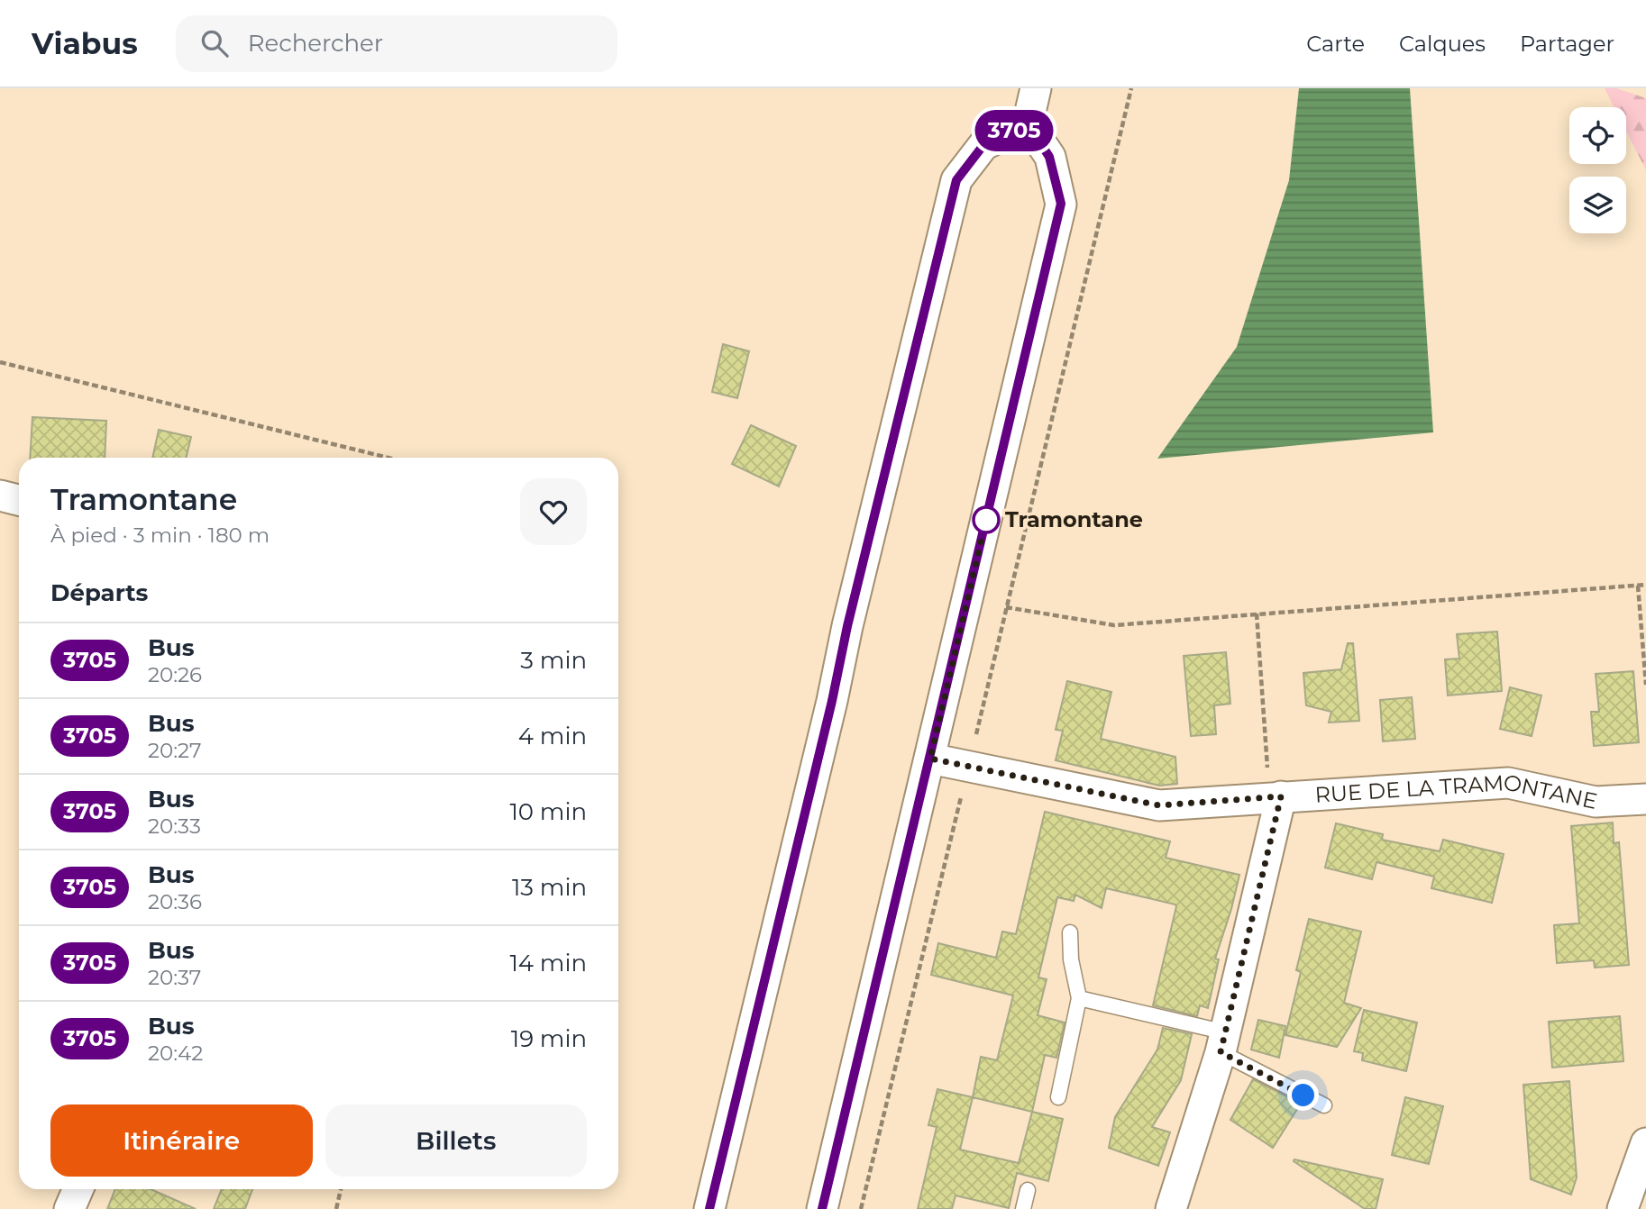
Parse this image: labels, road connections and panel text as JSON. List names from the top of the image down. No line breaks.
{"streets":{"street":["RUE DE LA TRAMONTANE"]},"places":["Tramontane"],"lines":["bus line 3705"],"page":{"header":"Viabus","search":"Rechercher","nav":["Carte","Calques","Partager"],"on_map":"3705","heading":[["Tramontane","À pied · 3 min · 180 m"],"Départs"],"list":[{"mark":"3705","name":"Bus","note":"20:26","value":"3 min"},{"mark":"3705","name":"Bus","note":"20:27","value":"4 min"},{"mark":"3705","name":"Bus","note":"20:33","value":"10 min"},{"mark":"3705","name":"Bus","note":"20:36","value":"13 min"},{"mark":"3705","name":"Bus","note":"20:37","value":"14 min"},{"mark":"3705","name":"Bus","note":"20:42","value":"19 min"}],"buttons":["Itinéraire","Billets"]}}
